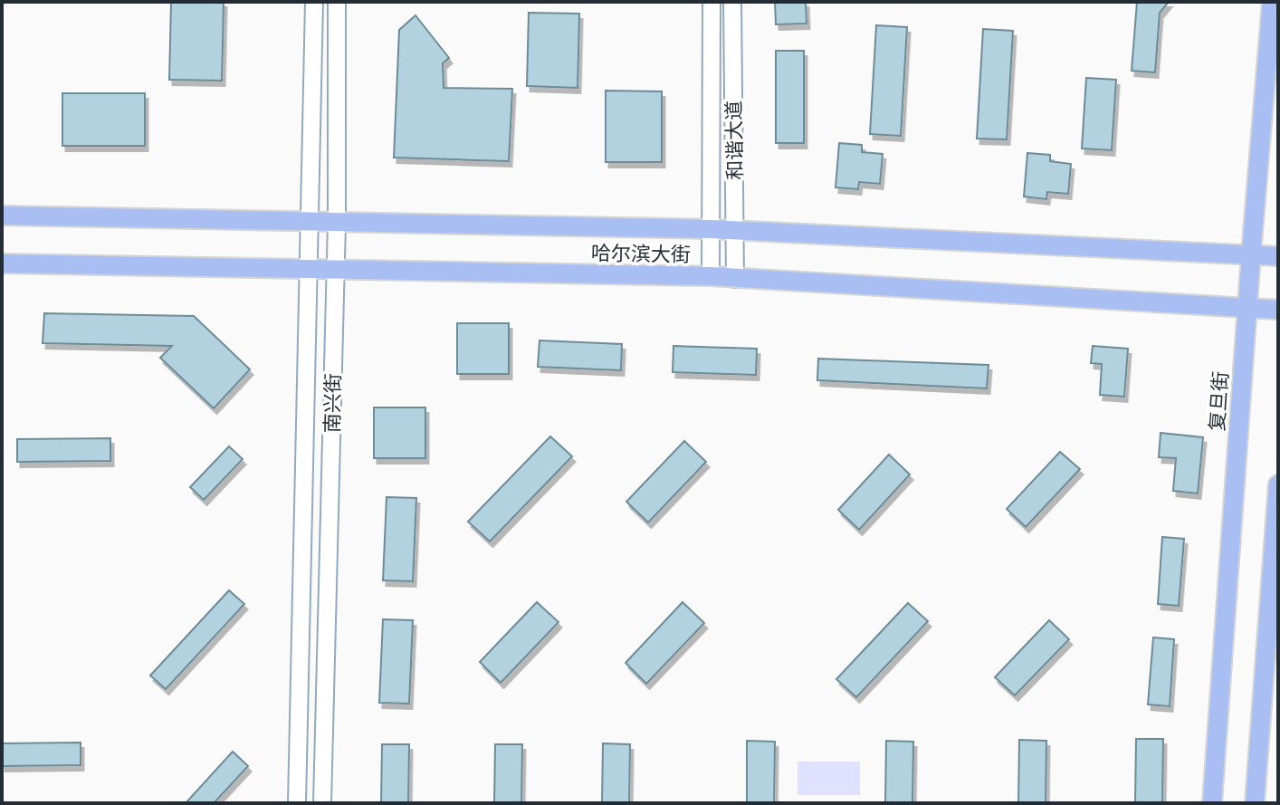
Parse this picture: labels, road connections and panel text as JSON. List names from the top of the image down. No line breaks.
{"streets":{"main road":["哈尔滨大街","复旦街"],"street":["和谐大道","南兴街"]},"crossings":[["和谐大道","哈尔滨大街"],["哈尔滨大街","复旦街"],["哈尔滨大街","南兴街"]]}
